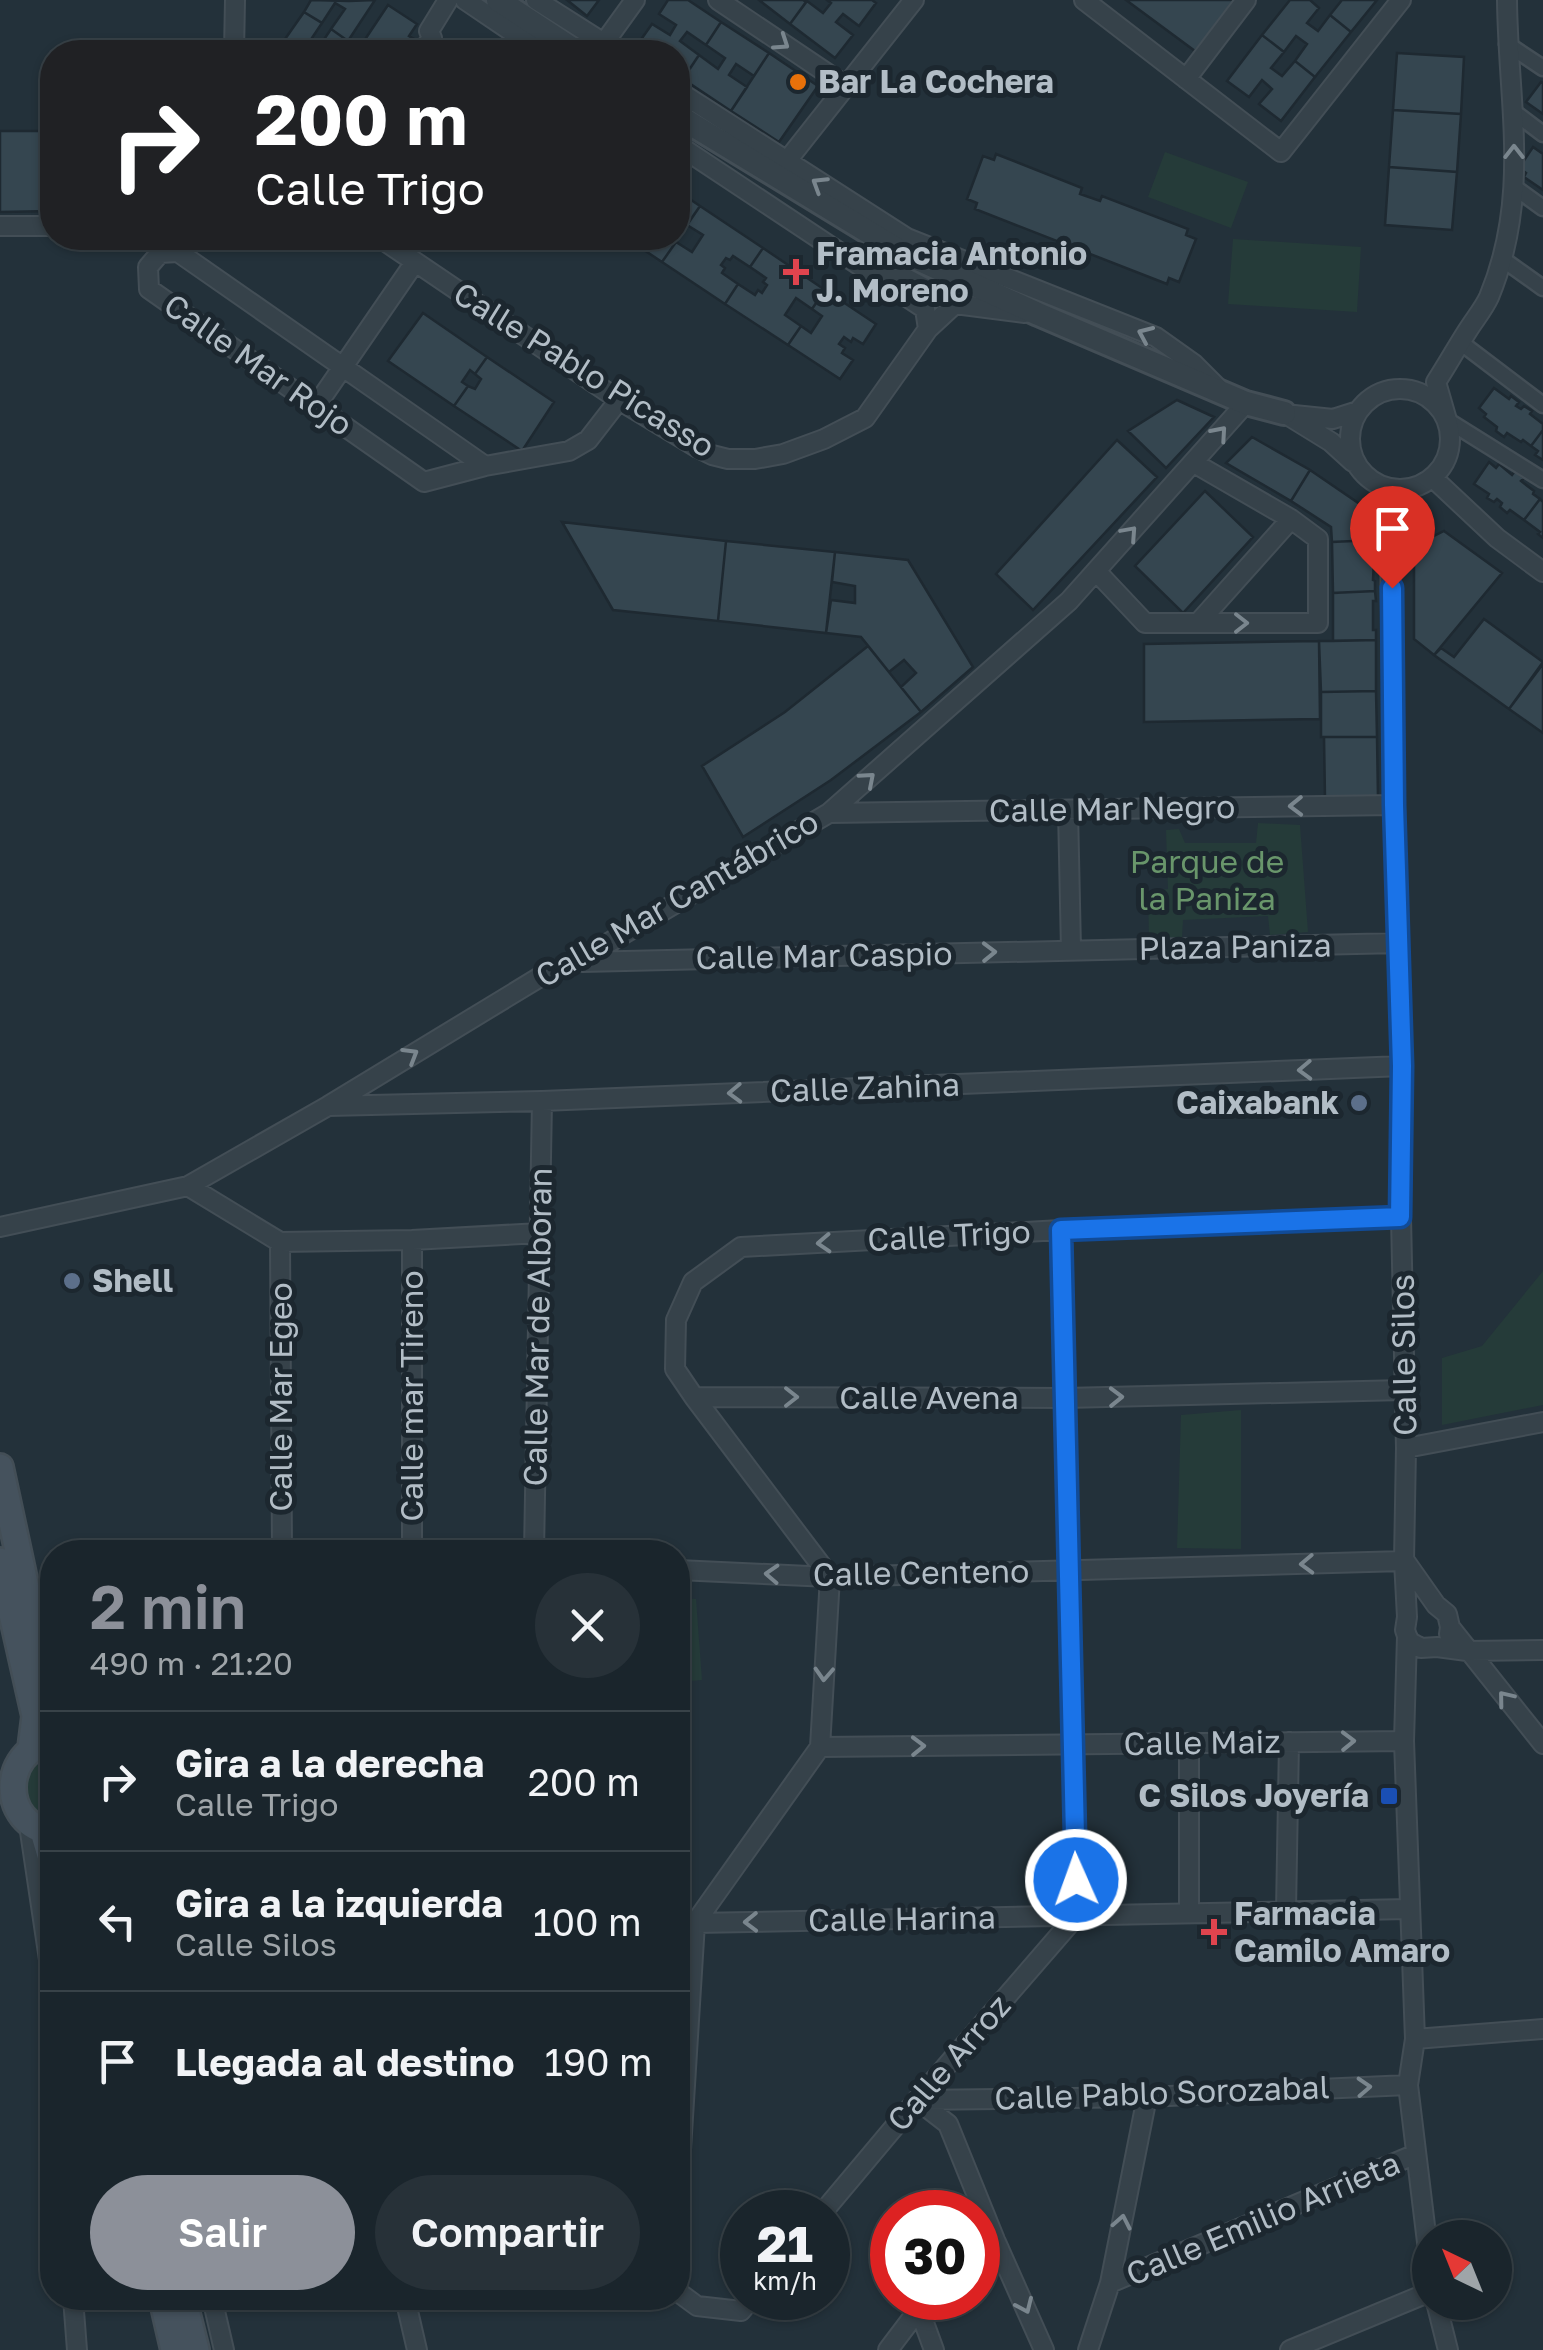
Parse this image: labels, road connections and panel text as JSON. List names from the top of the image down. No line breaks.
{"streets":{"street":["Calle Mar Rojo","Calle Pablo Picasso","Calle Mar Negro","Calle Mar Cantábrico","Plaza Paniza","Calle Mar Caspio","Calle Zahina","Calle Trigo","Calle Mar de Alboran","Calle Silos","Calle mar Tireno","Calle Mar Egeo","Calle Avena","Calle Centeno","Calle Maiz","Calle Harina","Calle Arroz","Calle Pablo Sorozabal","Calle Emilio Arrieta"]},"crossings":[["Calle Mar Rojo","Calle Pablo Picasso"],["Calle Mar Negro","Calle Mar Cantábrico"],["Calle Mar Negro","Calle Silos"],["Calle Mar Cantábrico","Calle Mar Caspio"],["Calle Mar Cantábrico","Calle Zahina"],["Plaza Paniza","Calle Mar Caspio"],["Plaza Paniza","Calle Silos"],["Calle Zahina","Calle Mar de Alboran"],["Calle Zahina","Calle Silos"],["Calle Trigo","Calle Silos"],["Calle Trigo","Calle Avena"],["Calle Trigo","Calle Centeno"],["Calle Silos","Calle Avena"],["Calle Silos","Calle Centeno"],["Calle Silos","Calle Maiz"],["Calle Silos","Calle Harina"],["Calle Silos","Calle Pablo Sorozabal"],["Calle Silos","Calle Emilio Arrieta"],["Calle Harina","Calle Arroz"],["Calle Arroz","Calle Pablo Sorozabal"]],"one_way":["Calle Mar Negro","Calle Mar Cantábrico","Calle Mar Caspio","Calle Zahina","Calle Trigo","Calle Avena","Calle Centeno","Calle Maiz","Calle Harina","Calle Pablo Sorozabal"],"parks":["Parque de la Paniza"],"places":{"other":["Bar La Cochera","Caixabank","Shell"],"health":["Framacia Antonio J. Moreno","Farmacia Camilo Amaro"],"transit":["C Silos Joyería"]},"north":"top left","page":{"turn":["200 m","Calle Trigo"],"heading":["2 min","490 m · 21:20"],"list":[{"name":"Gira a la derecha","note":"Calle Trigo","value":"200 m"},{"name":"Gira a la izquierda","note":"Calle Silos","value":"100 m"},{"name":"Llegada al destino","value":"190 m"}],"buttons":["Salir","Compartir"],"speed":"21 km/h","limit":"30"}}
